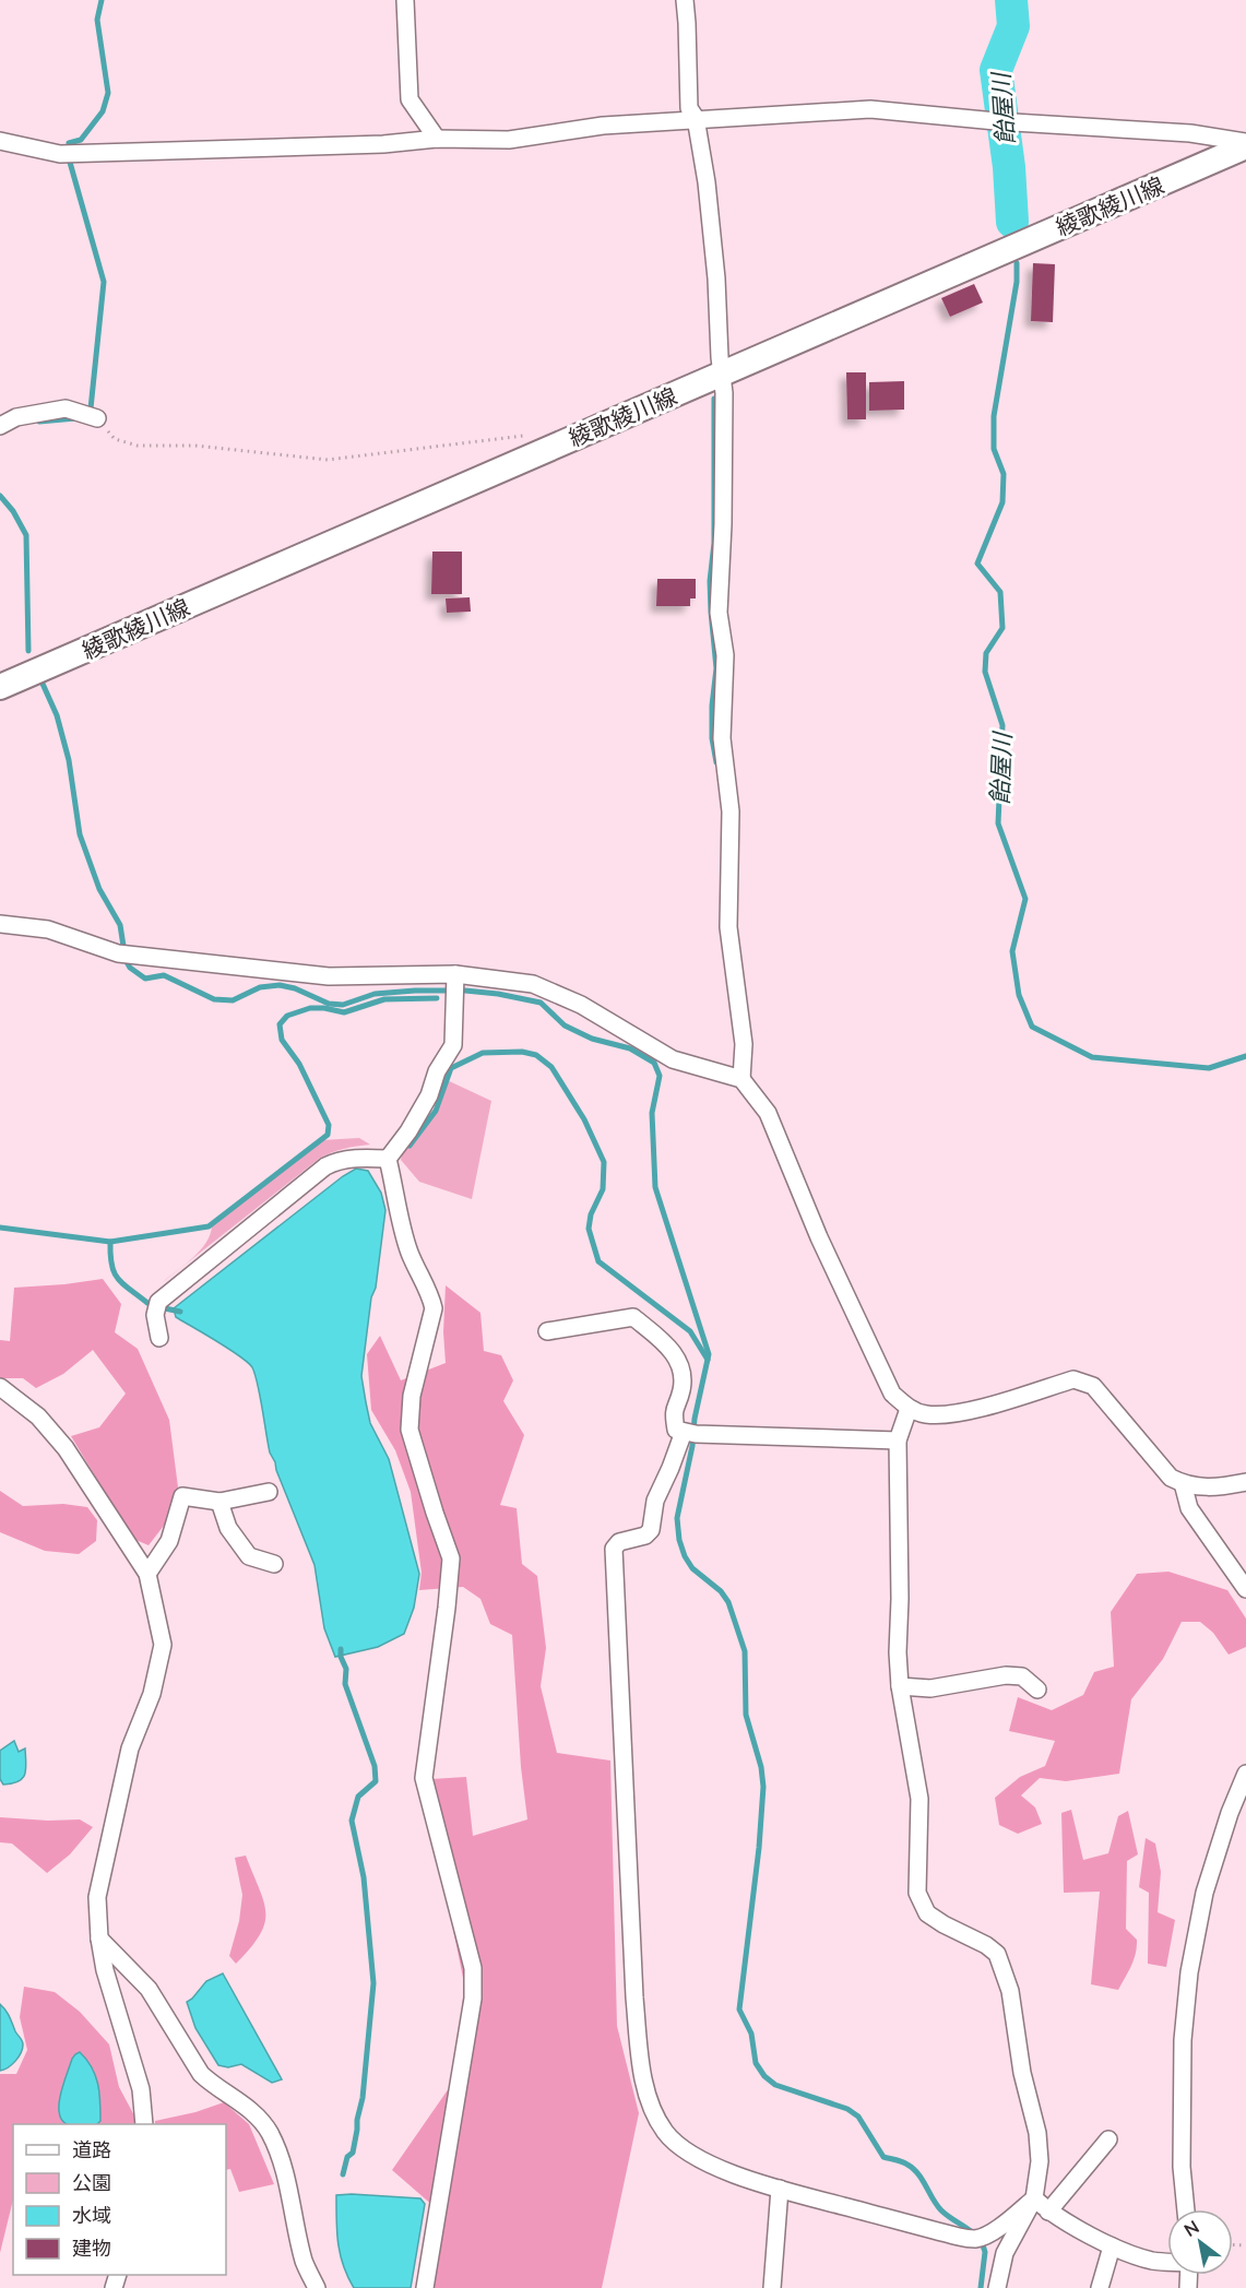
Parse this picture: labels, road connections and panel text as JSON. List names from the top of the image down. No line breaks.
{"streets":{"main road":["綾歌綾川線"]},"water":["飴屋川"],"legend":["道路","公園","水域","建物"],"north":"top left"}
